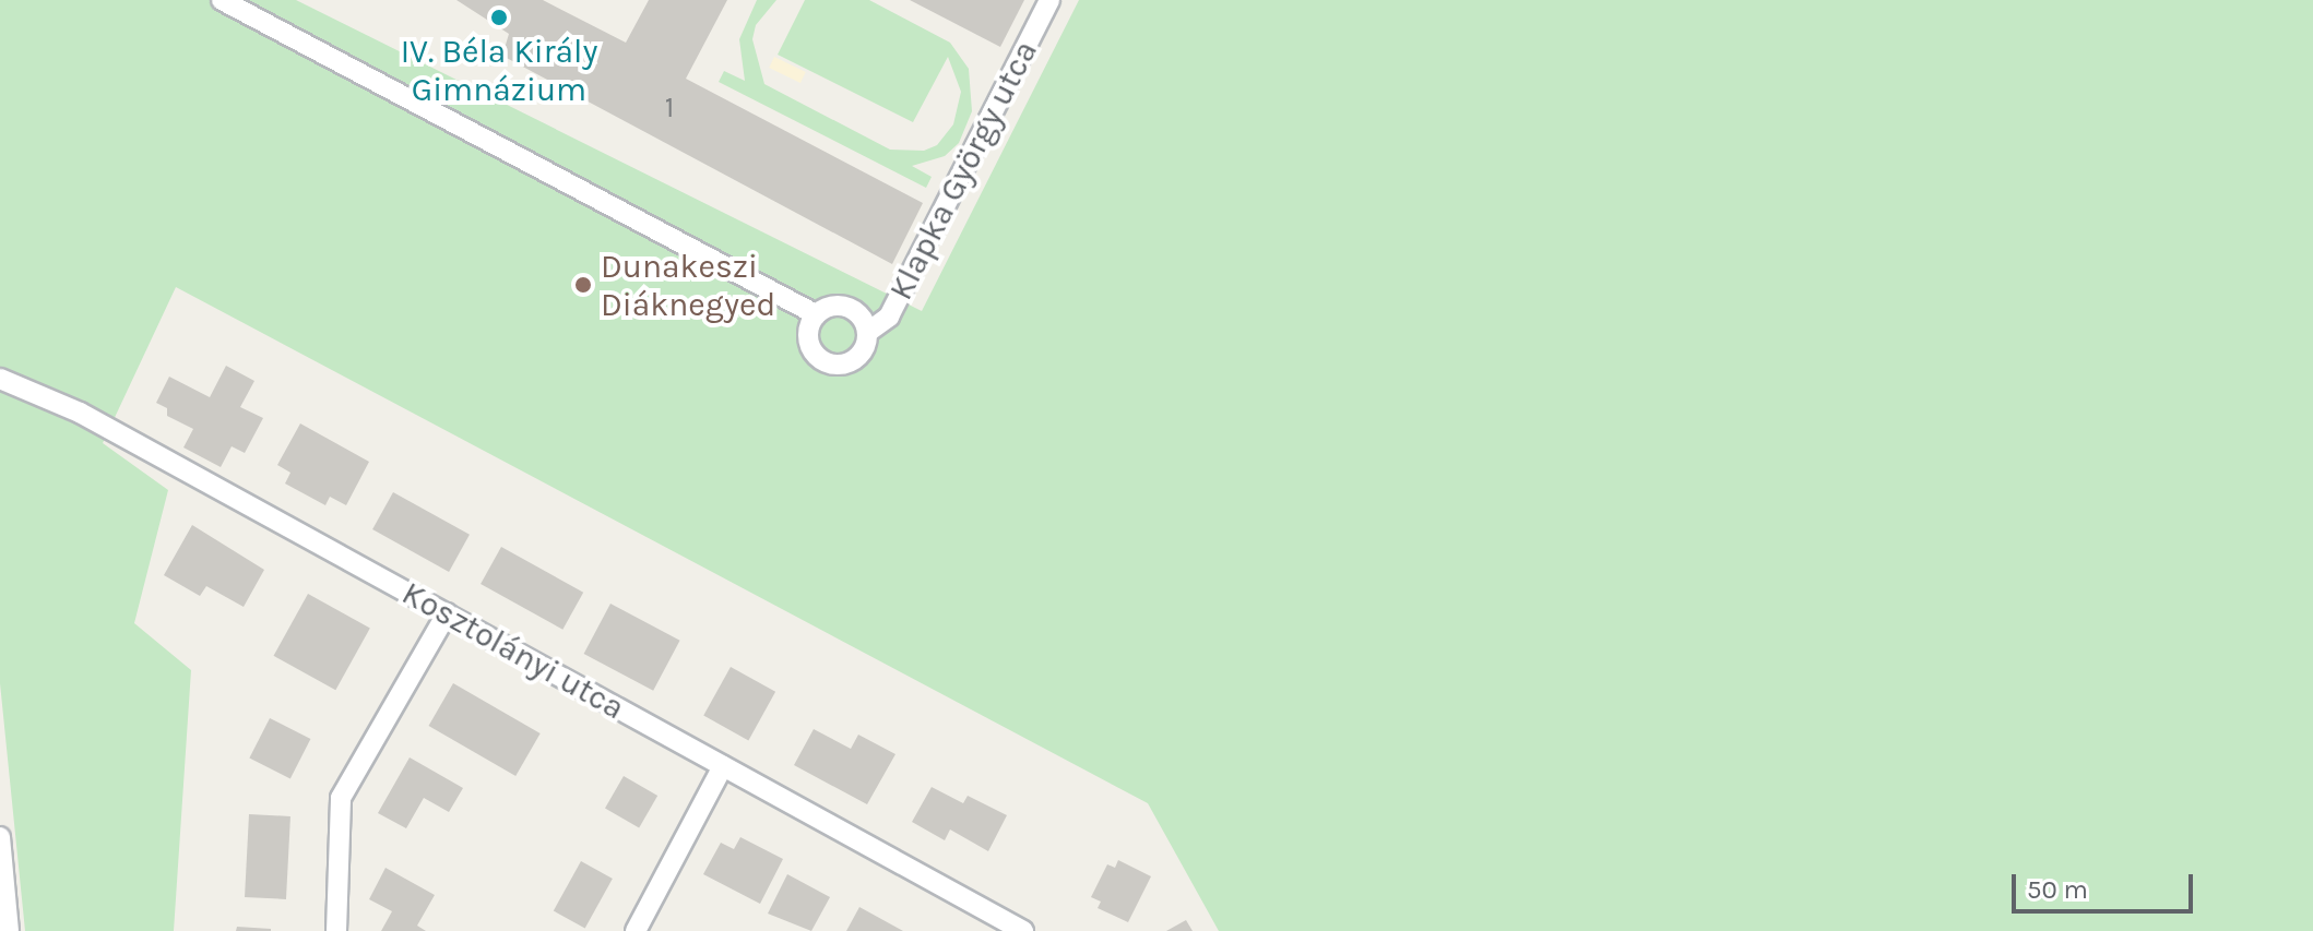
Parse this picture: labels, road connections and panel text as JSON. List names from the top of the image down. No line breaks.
{"streets":{"street":["Klapka György utca","Kosztolányi utca"]},"places":["IV. Béla Király Gimnázium","Dunakeszi Diáknegyed"],"house_numbers":["1"],"scale_bar":"50 m"}
